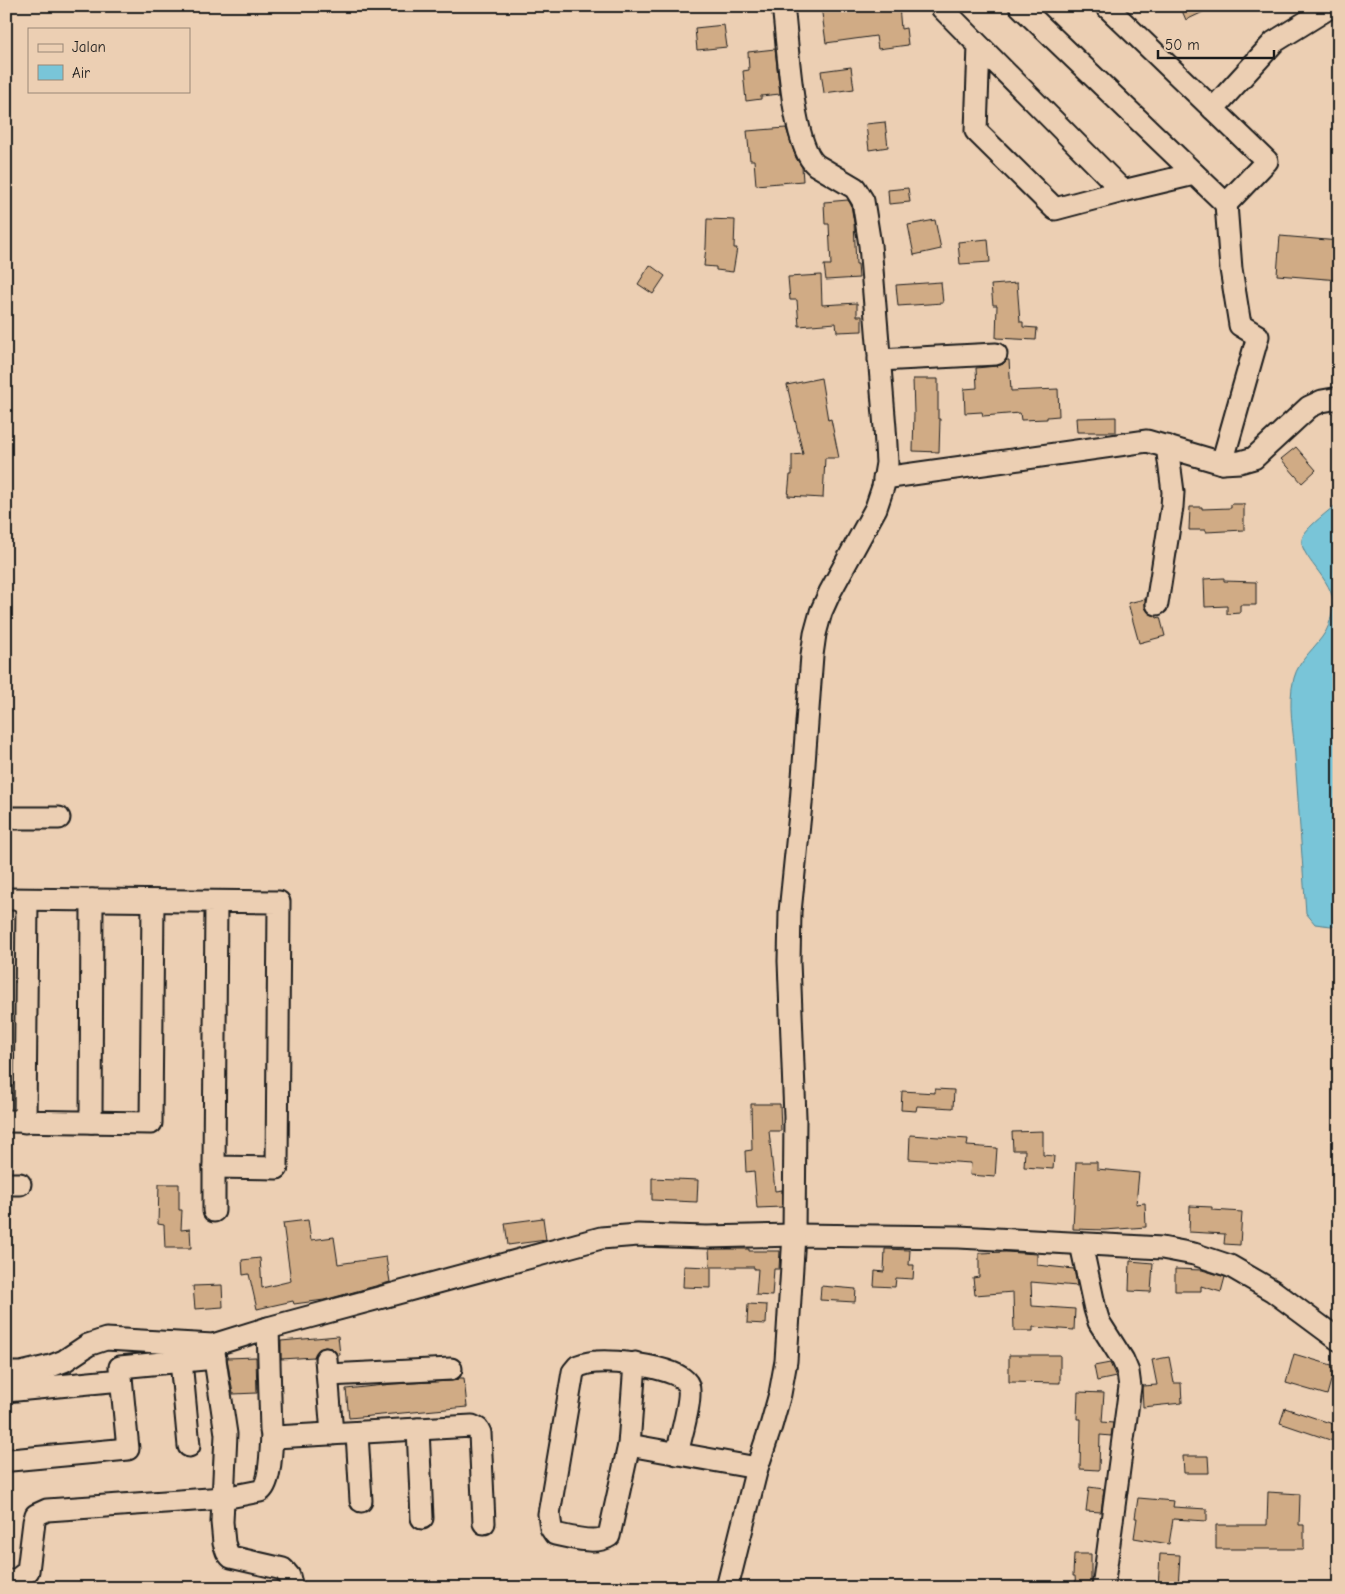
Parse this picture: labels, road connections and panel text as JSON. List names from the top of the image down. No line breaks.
{"legend":["Jalan","Air"],"scale_bar":"50 m"}
